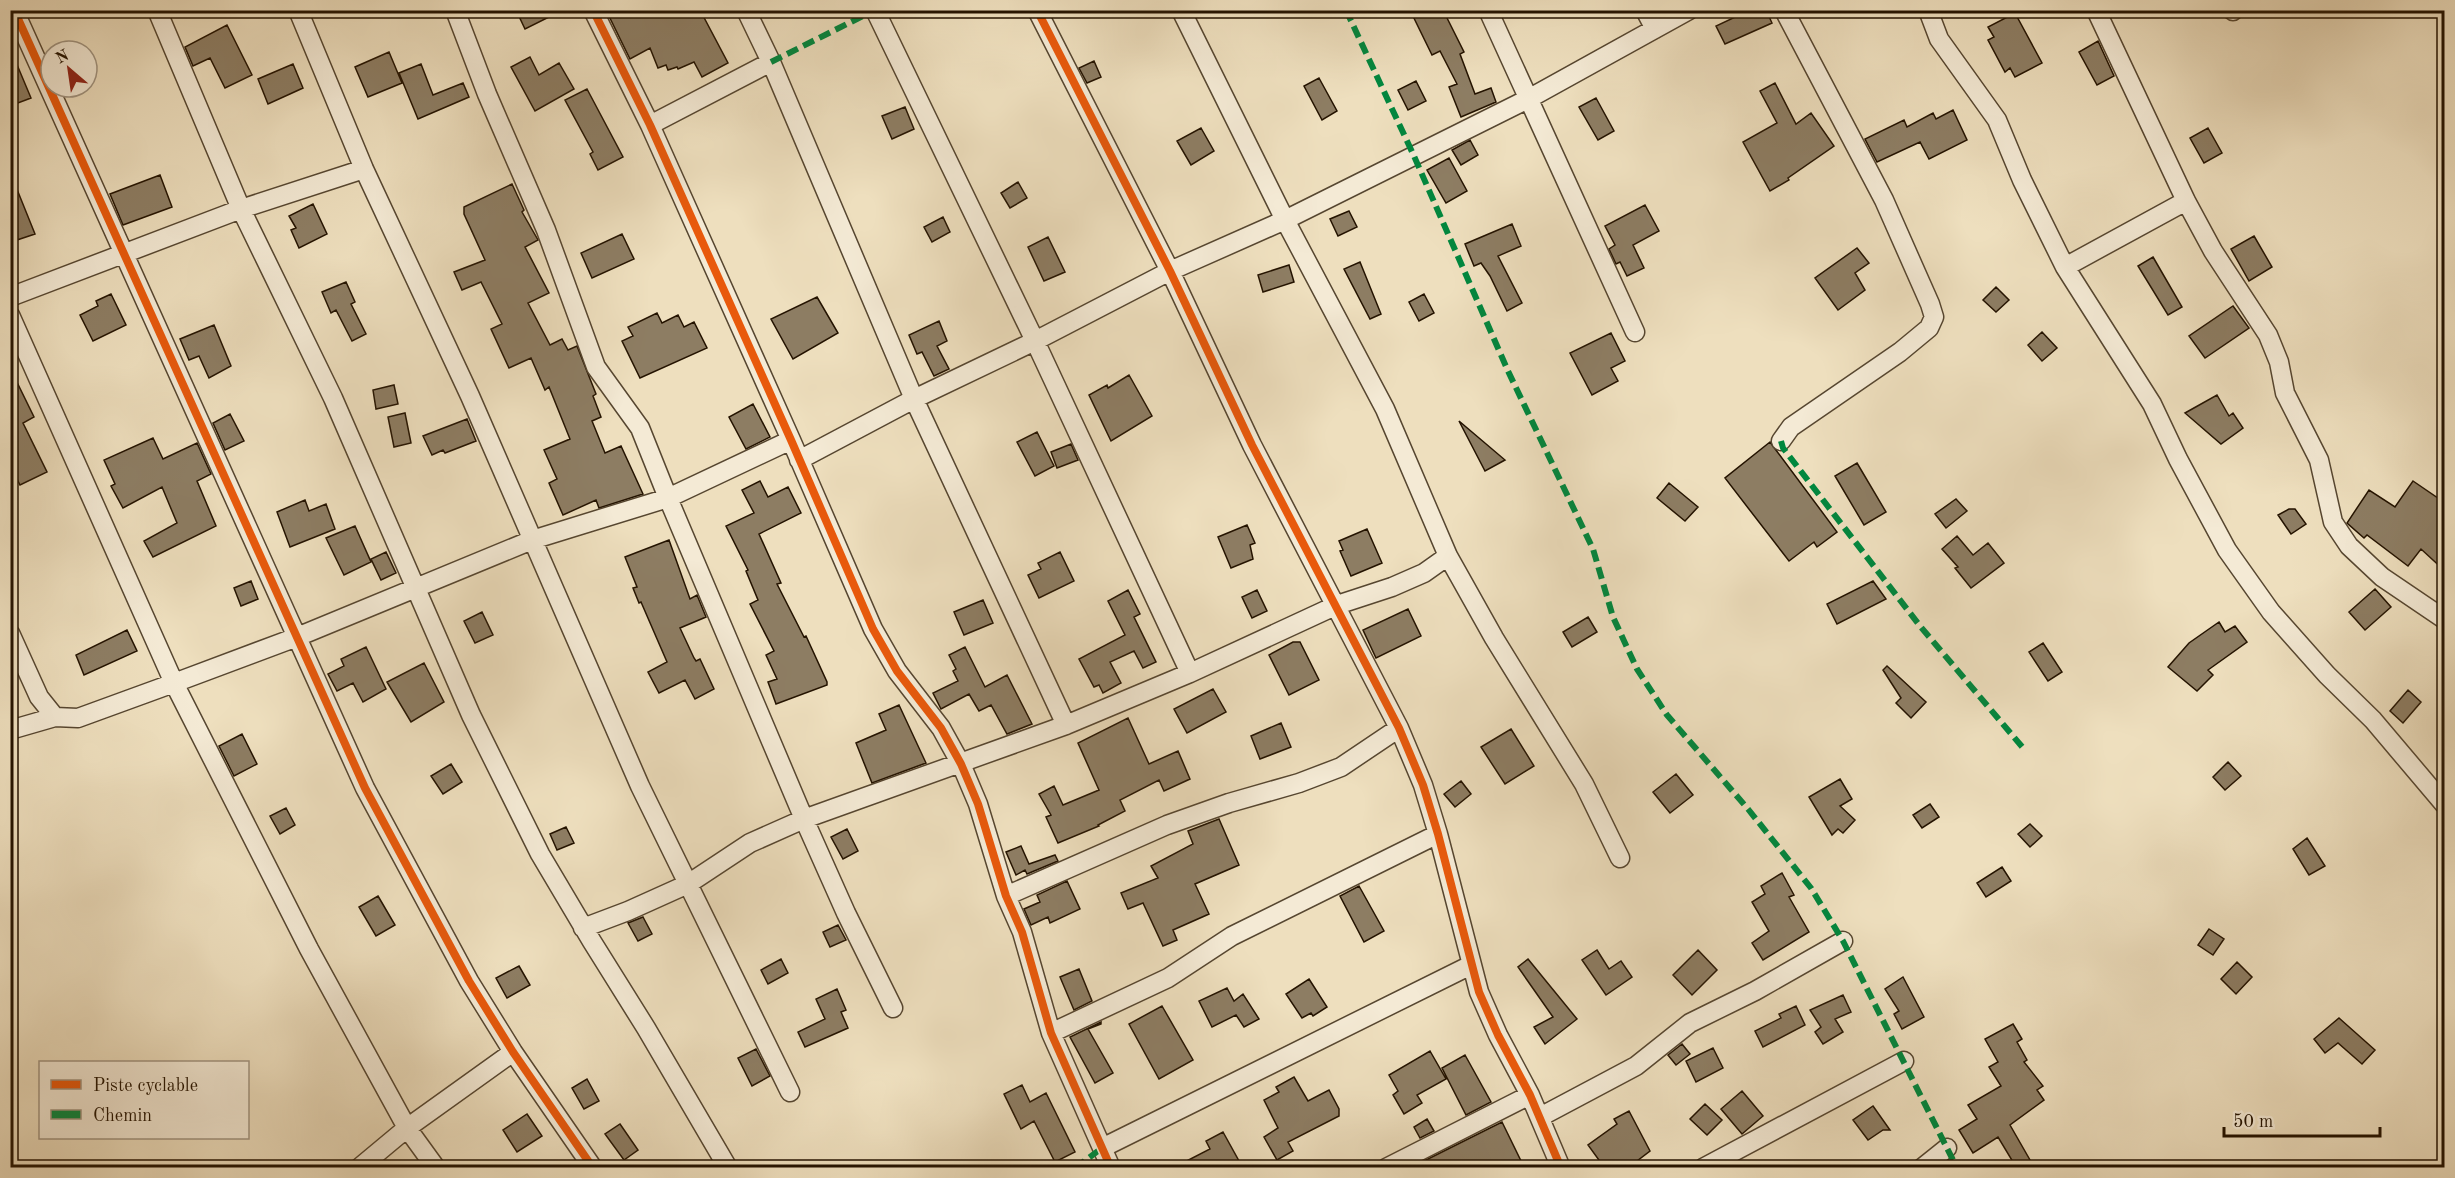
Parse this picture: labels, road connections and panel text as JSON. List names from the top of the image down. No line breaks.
{"legend":["Piste cyclable","Chemin"],"scale_bar":"50 m","north":"top left"}
